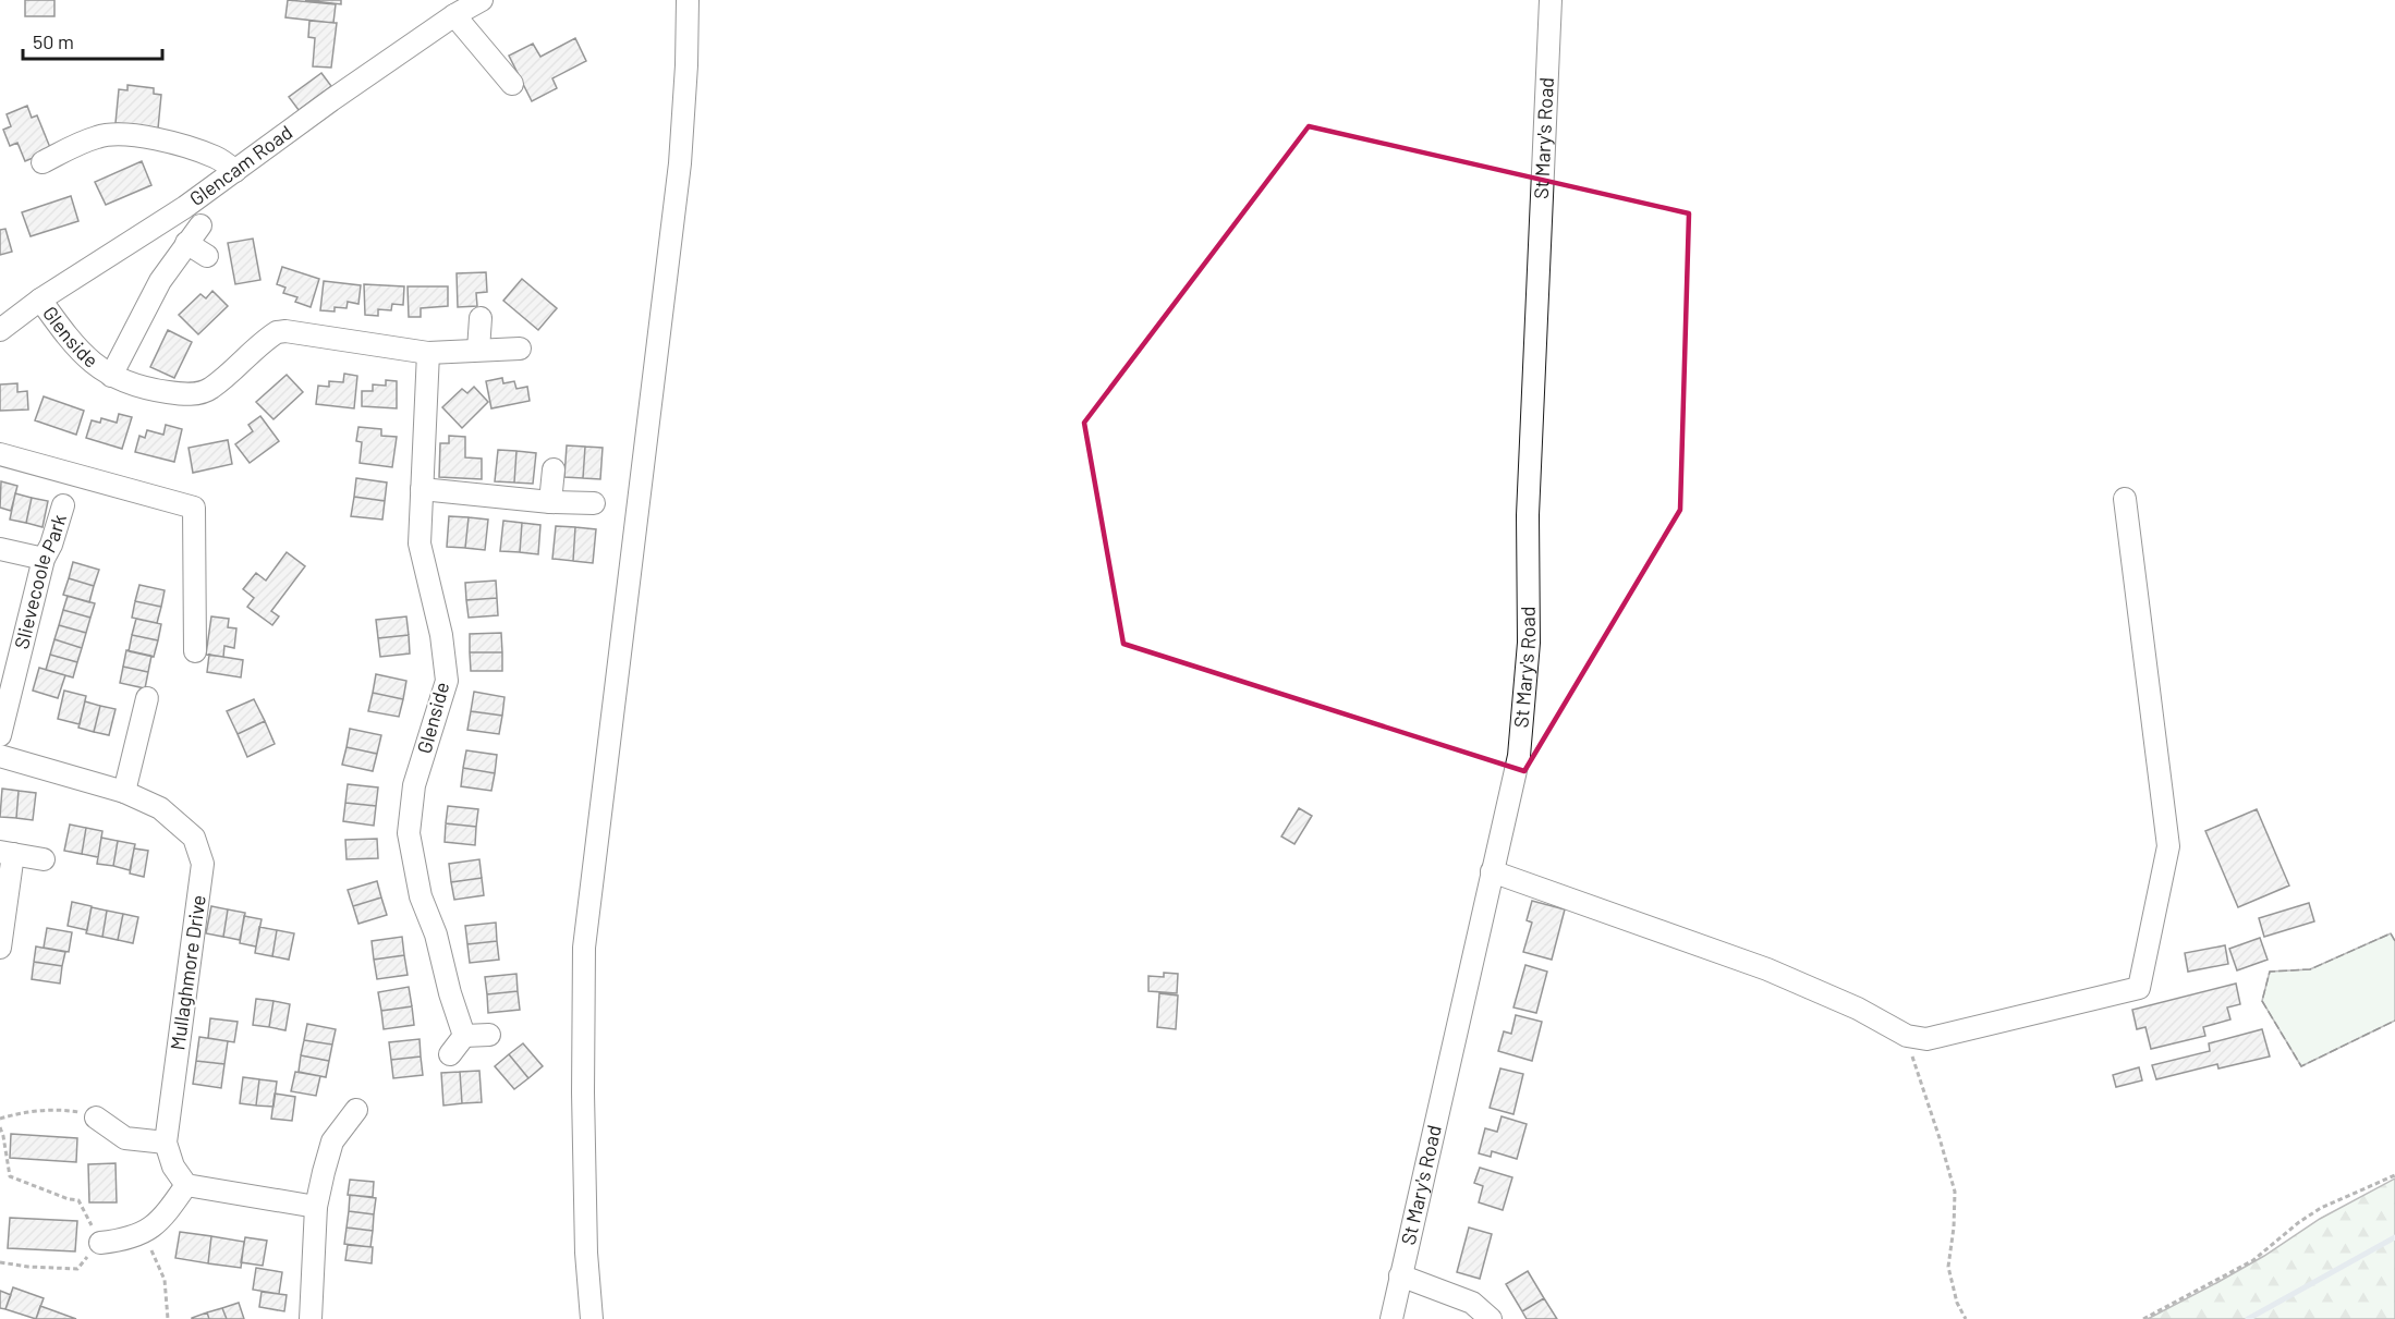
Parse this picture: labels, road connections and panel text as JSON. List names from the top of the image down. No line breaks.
{"streets":{"street":["St Mary's Road","Glencam Road","Glenside","Slievecoole Park","Mullaghmore Drive"]},"crossings":[["Glencam Road","Glenside"]],"scale_bar":"50 m"}
